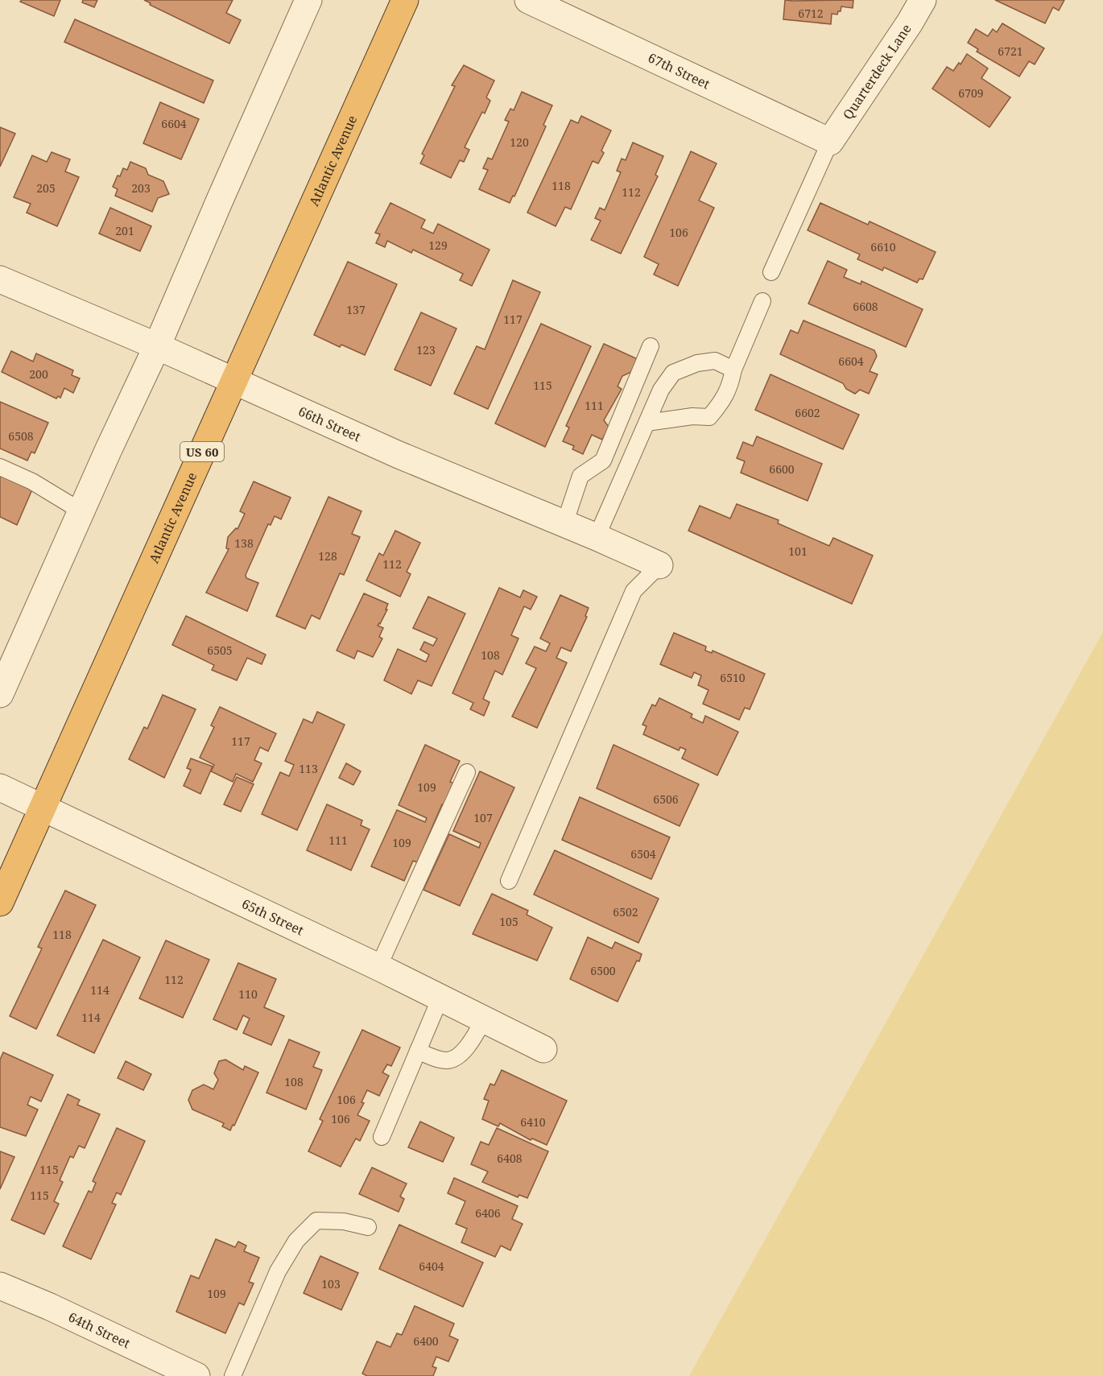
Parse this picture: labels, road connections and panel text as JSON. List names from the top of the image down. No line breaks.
{"streets":{"highway":["Atlantic Avenue","US 60"],"street":["67th Street","Quarterdeck Lane","66th Street","65th Street","64th Street"]},"crossings":[["67th Street","Quarterdeck Lane"],["Atlantic Avenue","66th Street"],["Atlantic Avenue","65th Street"]],"house_numbers":["6712","6721","6709","6604","120","118","205","203","112","201","106","129","6610","6608","137","117","123","6604","200","115","111","6602","6508","6600","138","101","128","112","6505","108","6510","117","113","109","6506","107","111","109","6504","6502","105","118","6500","112","114","110","114","108","106","106","6410","6408","115","115","6406","6404","103","109","6400"]}
